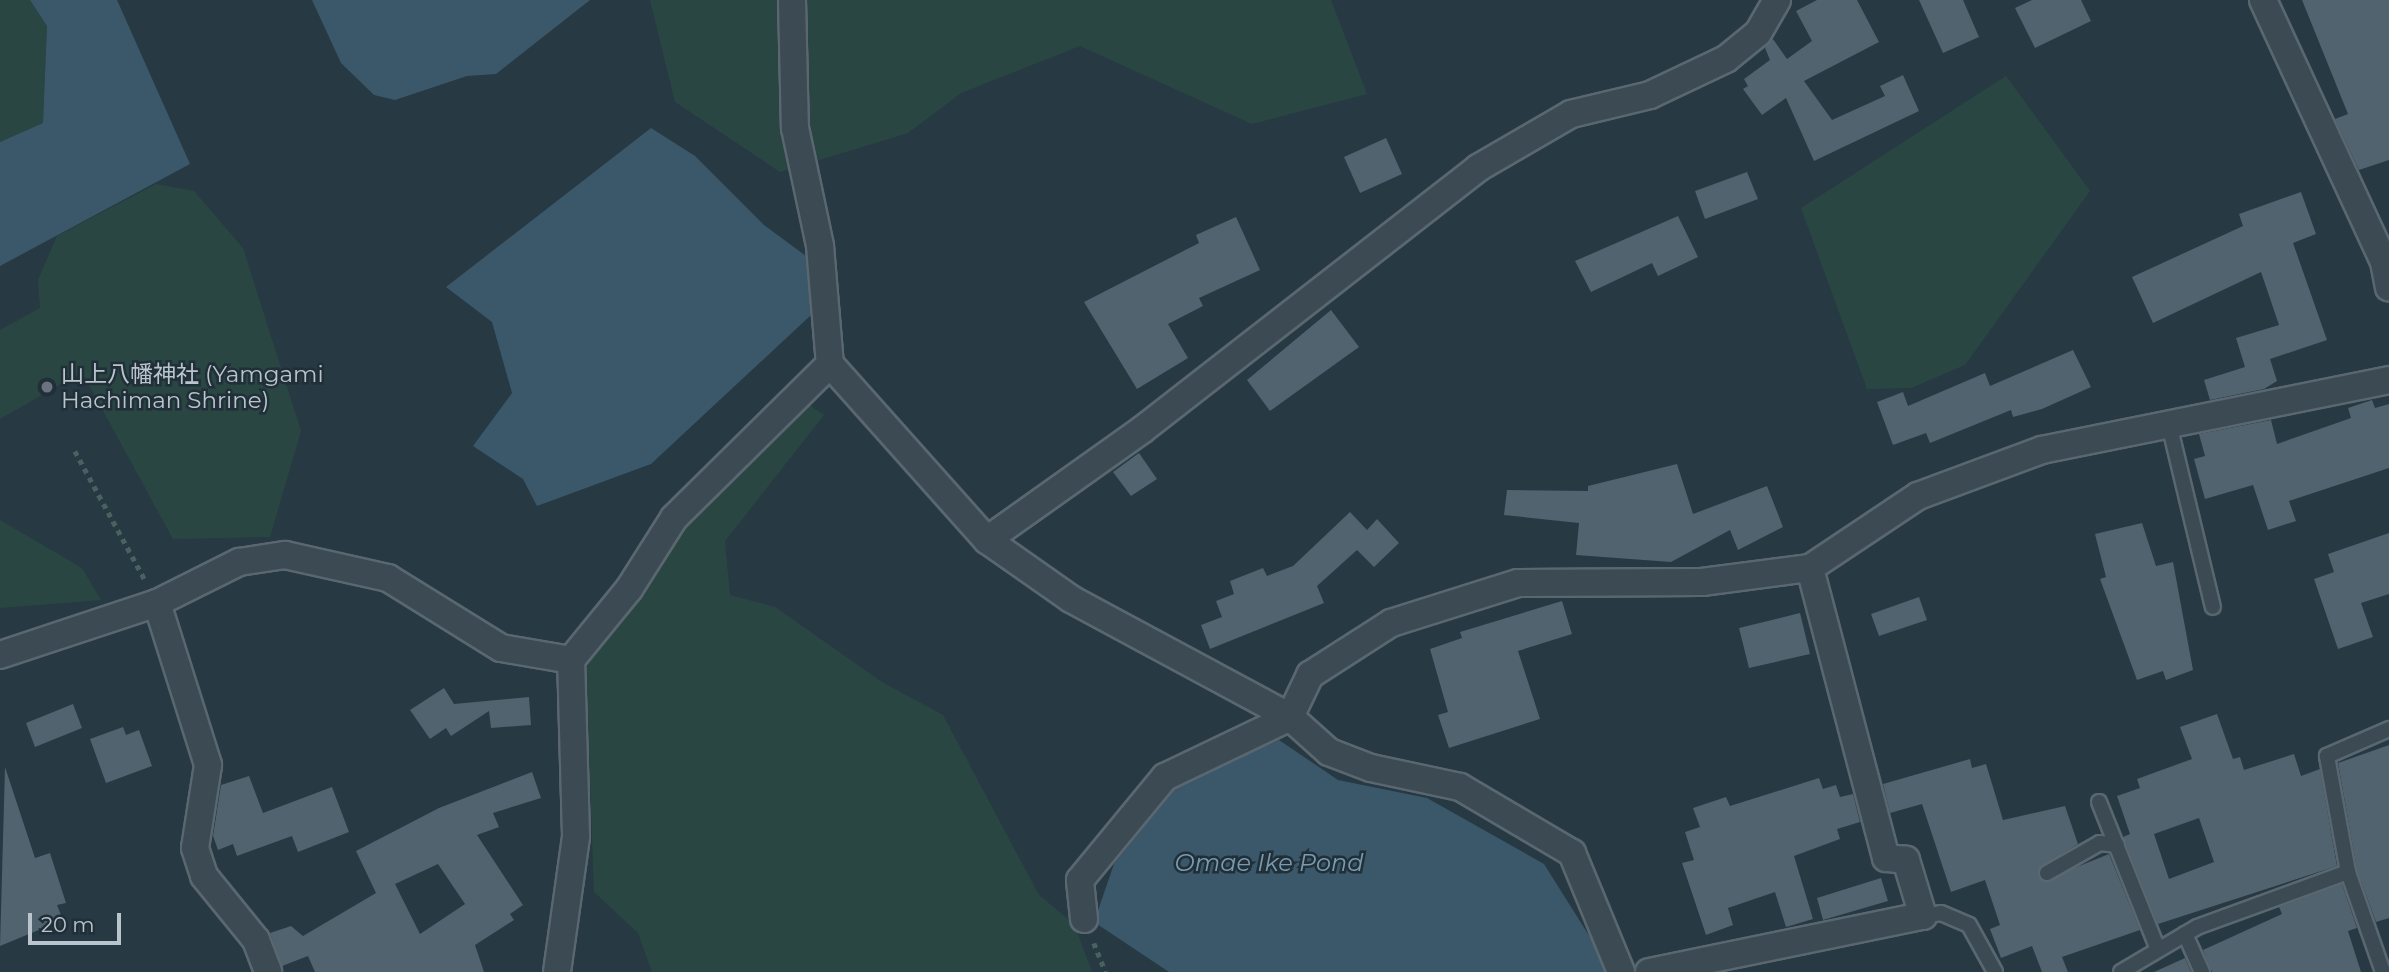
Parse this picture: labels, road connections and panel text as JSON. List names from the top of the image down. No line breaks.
{"water":["Omae Ike Pond"],"places":["山上八幡神社 (Yamgami Hachiman Shrine)"],"scale_bar":"20 m"}
